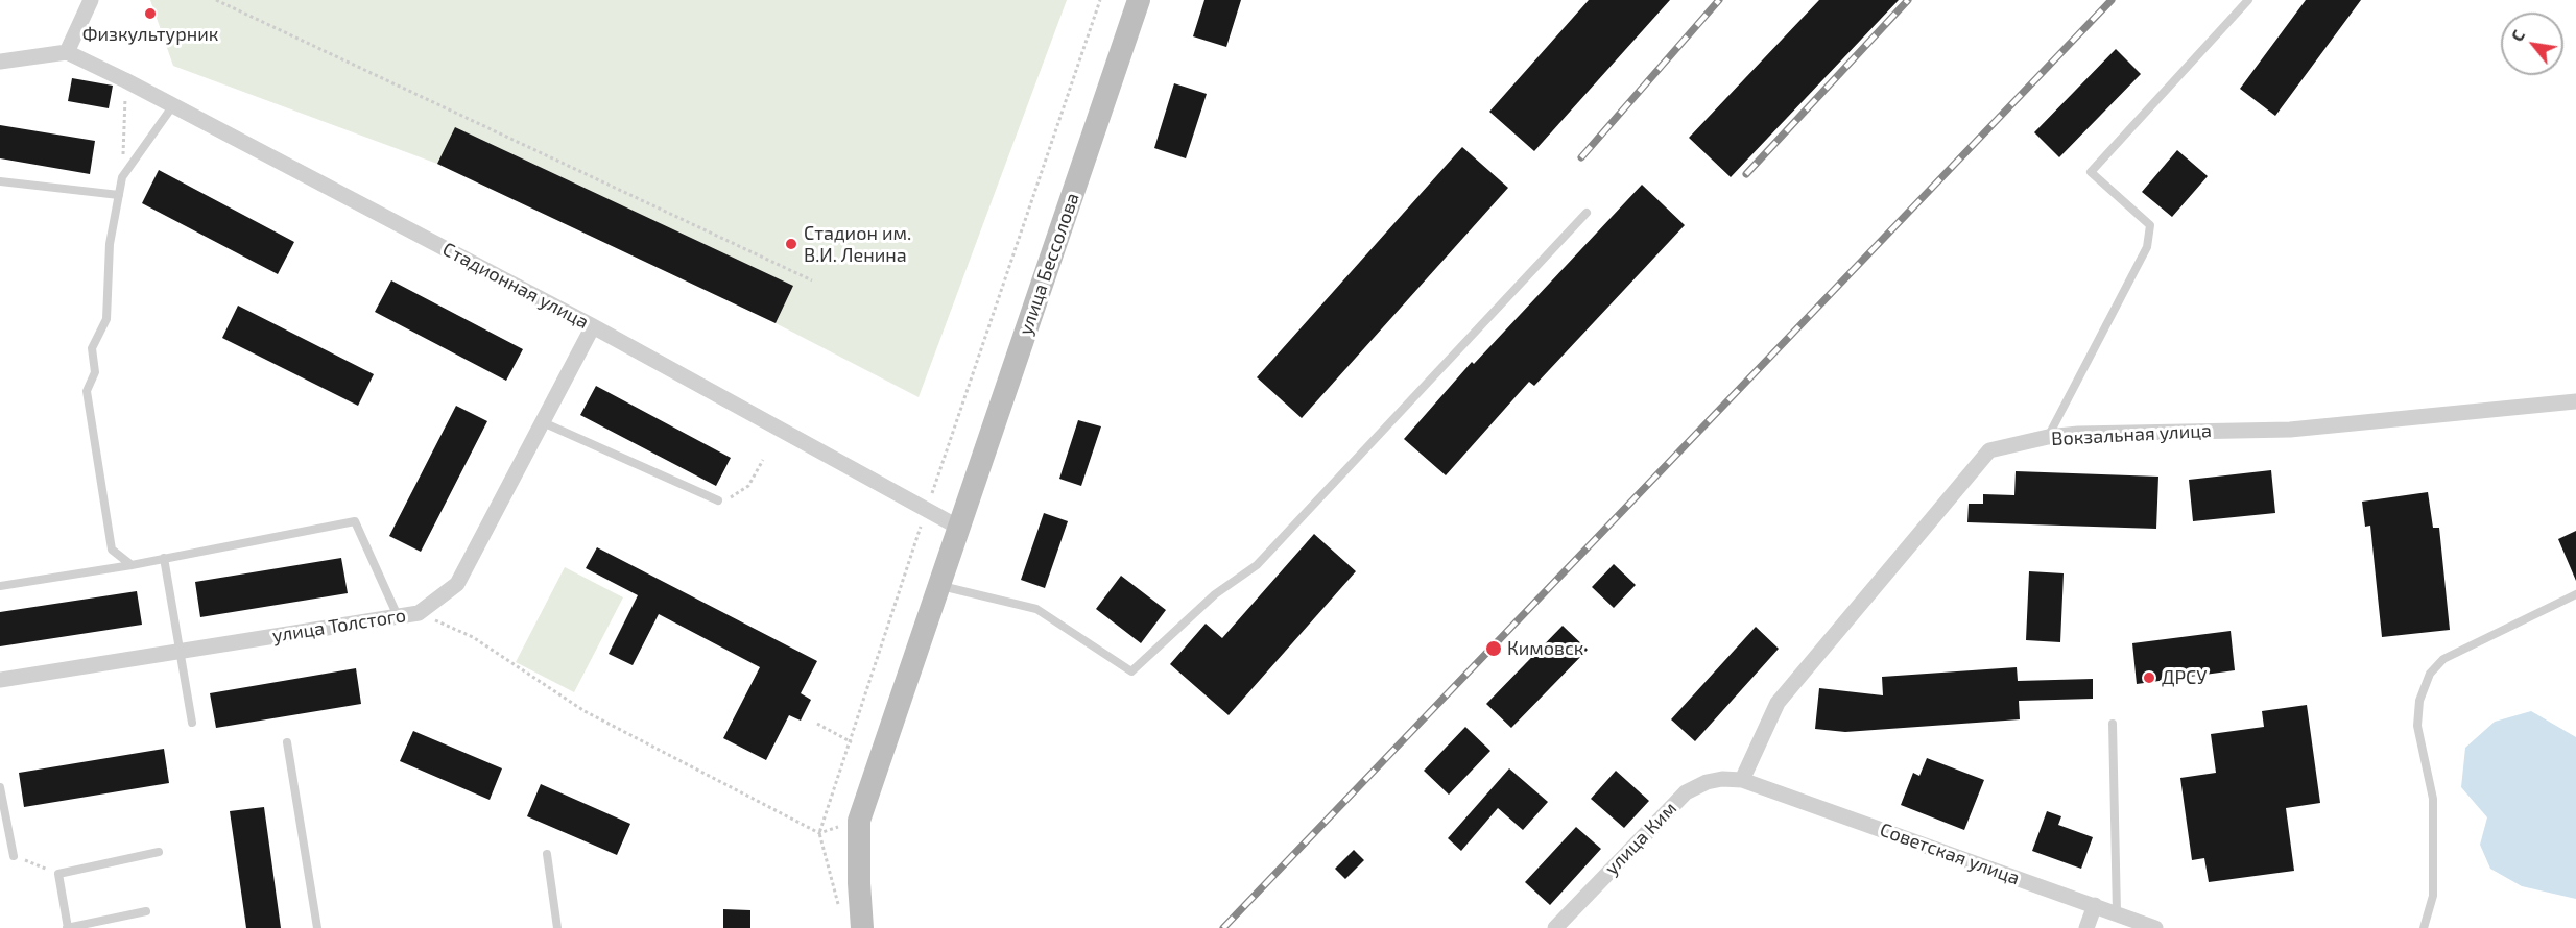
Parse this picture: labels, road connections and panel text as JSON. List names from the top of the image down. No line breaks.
{"streets":{"main road":["улица Бессолова"],"street":["Стадионная улица","Вокзальная улица","улица Толстого","улица Ким","Советская улица"]},"crossings":[["улица Бессолова","Стадионная улица"],["Стадионная улица","улица Толстого"],["Вокзальная улица","улица Ким"],["Вокзальная улица","Советская улица"],["улица Ким","Советская улица"]],"places":["Физкультурник","Стадион им. В.И. Ленина","Кимовск","ДРСУ"],"north":"top left"}
